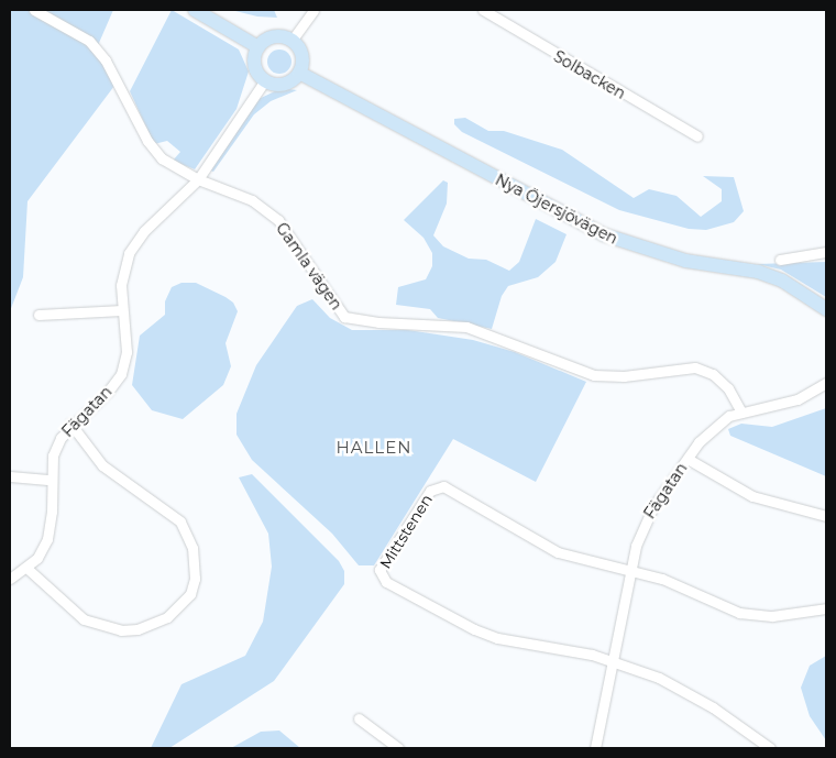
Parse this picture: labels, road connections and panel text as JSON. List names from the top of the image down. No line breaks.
{"streets":{"street":["Solbacken","Nya Öjersjövägen","Gamla vägen","Fägatan","Mittstenen"]},"crossings":[["Nya Öjersjövägen","Fägatan"],["Gamla vägen","Fägatan"],["Fägatan","Mittstenen"]],"districts":["HALLEN"]}
